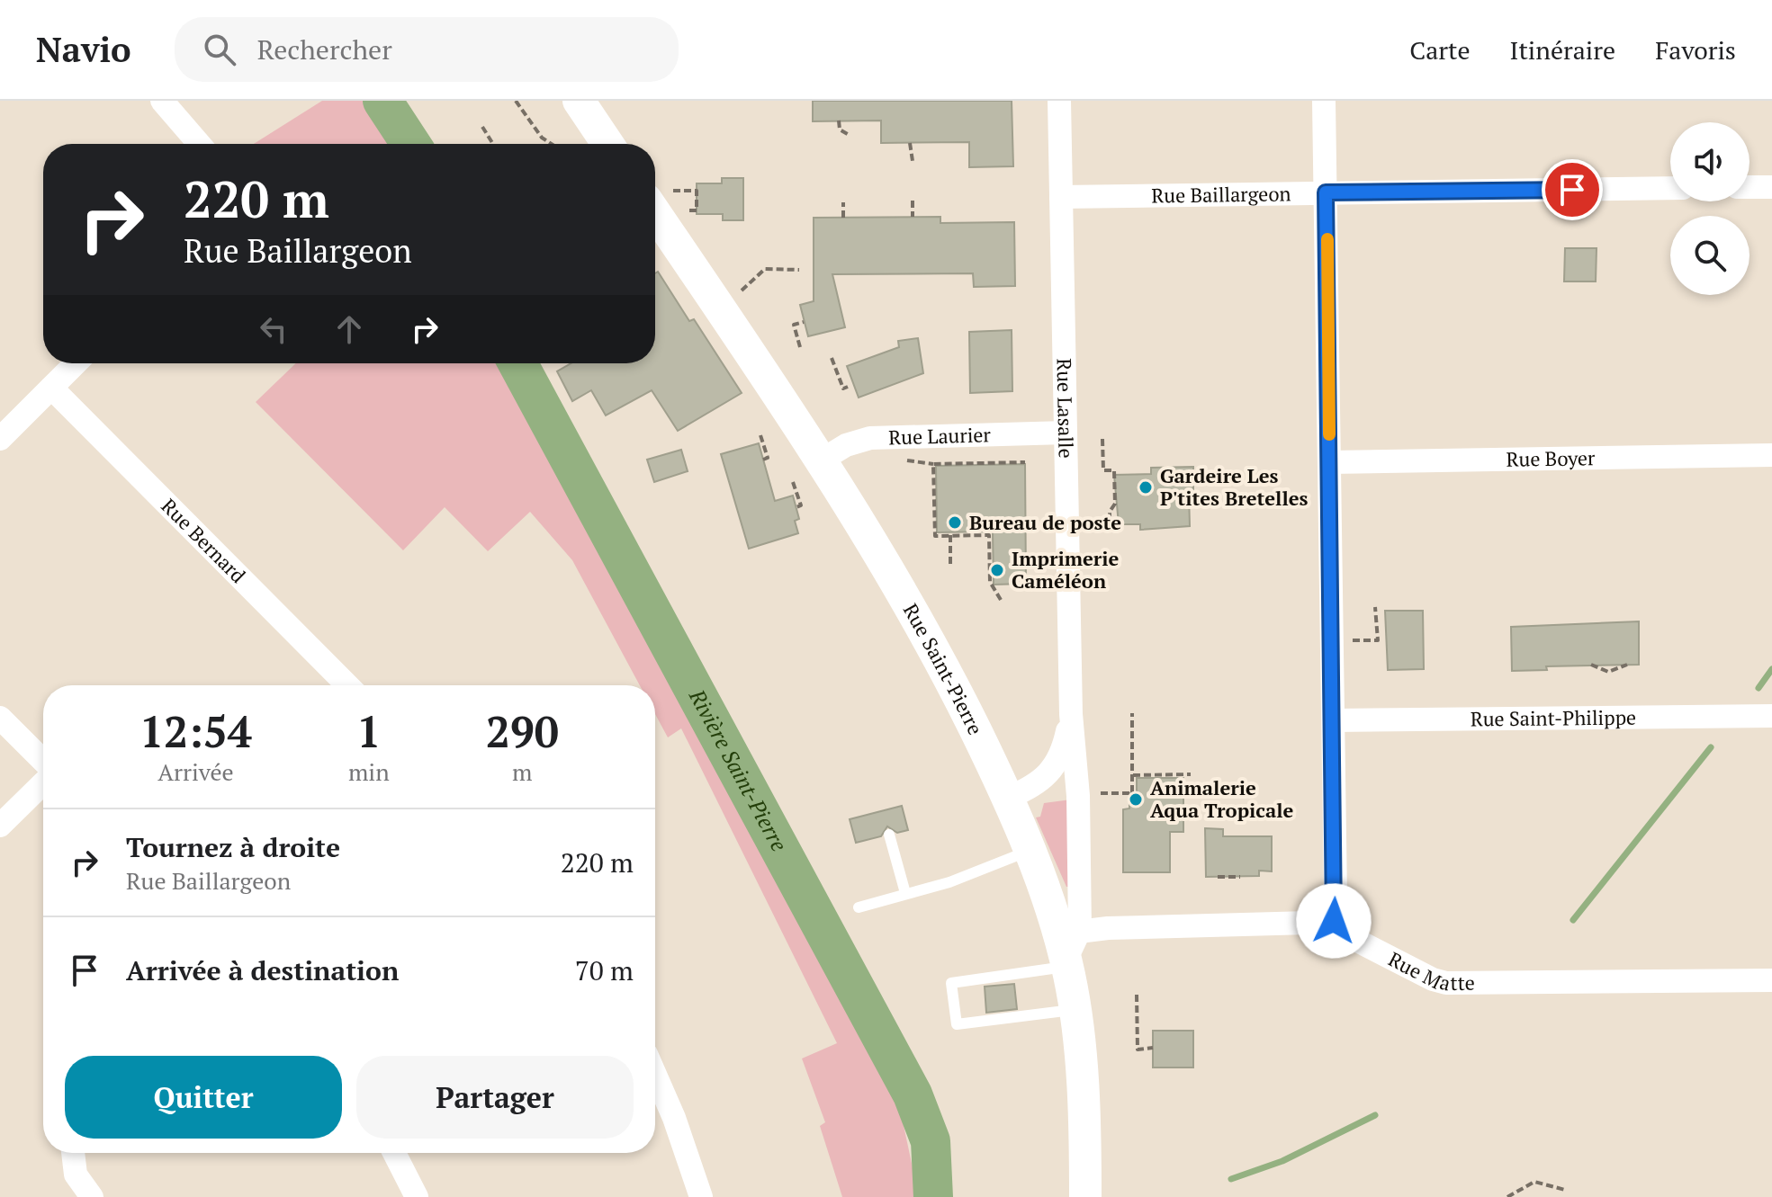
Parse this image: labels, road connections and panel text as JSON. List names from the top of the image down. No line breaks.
{"streets":{"main road":["Rue Saint-Pierre"],"street":["Rue Baillargeon","Rue Lasalle","Rue Laurier","Rue Boyer","Rue Bernard","Rue Saint-Philippe","Rue Matte"]},"crossings":[["Rue Baillargeon","Rue Lasalle"],["Rue Lasalle","Rue Laurier"],["Rue Lasalle","Rue Saint-Pierre"],["Rue Lasalle","Rue Matte"],["Rue Laurier","Rue Saint-Pierre"],["Rue Saint-Pierre","Rue Matte"]],"water":["Rivière Saint-Pierre"],"places":["Gardeire Les P'tites Bretelles","Bureau de poste","Imprimerie Caméléon","Animalerie Aqua Tropicale"],"page":{"header":"Navio","search":"Rechercher","nav":["Carte","Itinéraire","Favoris"],"turn":["220 m","Rue Baillargeon"],"eta":["12:54","Arrivée","1","min","290","m"],"list":[{"name":"Tournez à droite","note":"Rue Baillargeon","value":"220 m"},{"name":"Arrivée à destination","value":"70 m"}],"buttons":["Quitter","Partager"]}}
